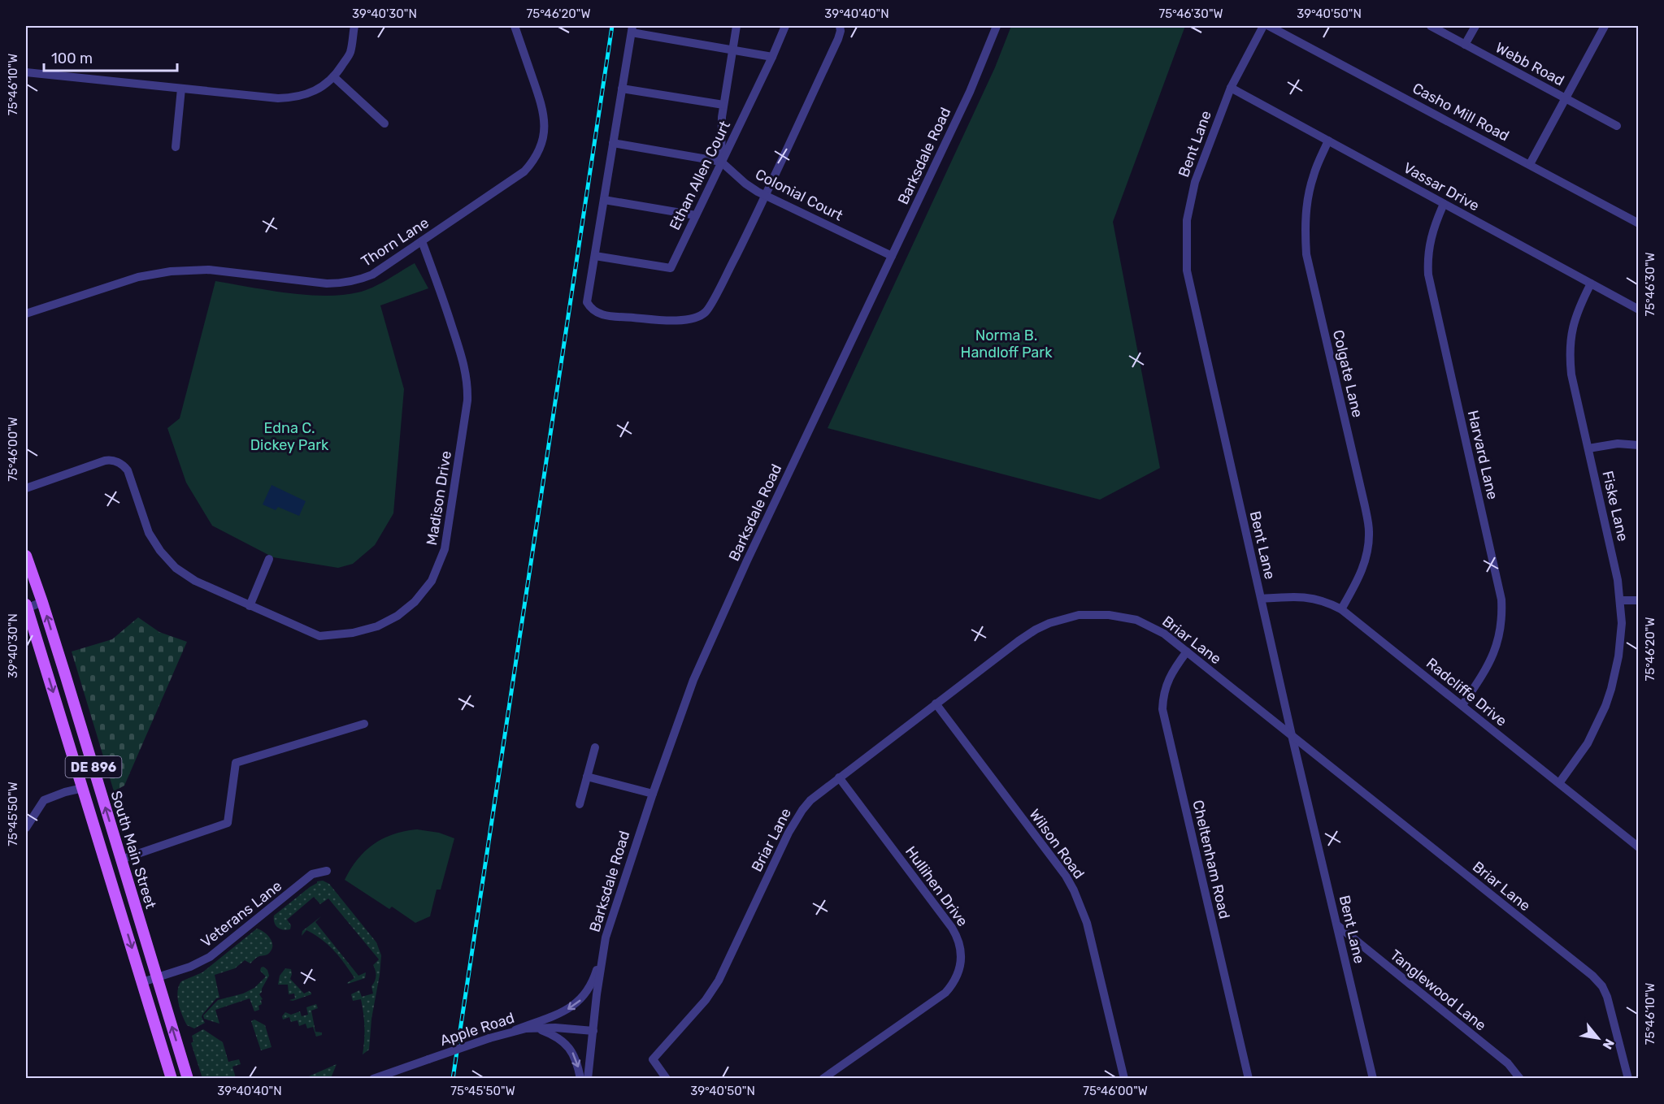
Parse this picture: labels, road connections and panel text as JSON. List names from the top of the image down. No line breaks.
{"streets":{"main road":["DE 896","South Main Street"],"street":["Webb Road","Casho Mill Road","Bent Lane","Barksdale Road","Ethan Allen Court","Vassar Drive","Colonial Court","Thorn Lane","Colgate Lane","Harvard Lane","Madison Drive","Fiske Lane","Briar Lane","Radcliffe Drive","Wilson Road","Cheltenham Road","Hullihen Drive","Veterans Lane","Tanglewood Lane","Apple Road"]},"crossings":[["Bent Lane","Vassar Drive"],["Bent Lane","Briar Lane"],["Bent Lane","Radcliffe Drive"],["Bent Lane","Tanglewood Lane"],["Barksdale Road","Colonial Court"],["Barksdale Road","Apple Road"],["Ethan Allen Court","Colonial Court"],["Vassar Drive","Colgate Lane"],["Vassar Drive","Harvard Lane"],["Vassar Drive","Fiske Lane"],["Thorn Lane","Madison Drive"],["Colgate Lane","Radcliffe Drive"],["Harvard Lane","Radcliffe Drive"],["Fiske Lane","Radcliffe Drive"],["Briar Lane","Wilson Road"],["Briar Lane","Cheltenham Road"],["Briar Lane","Hullihen Drive"],["DE 896","South Main Street"],["South Main Street","Veterans Lane"]],"parks":["Norma B. Handloff Park","Edna C. Dickey Park"],"scale_bar":"100 m","north":"bottom right","coordinates":["39°40'30\"N","75°46'20\"W","39°40'40\"N","75°46'30\"W","39°40'50\"N","75°46'10\"W","75°46'00\"W","75°45'50\"W"]}
